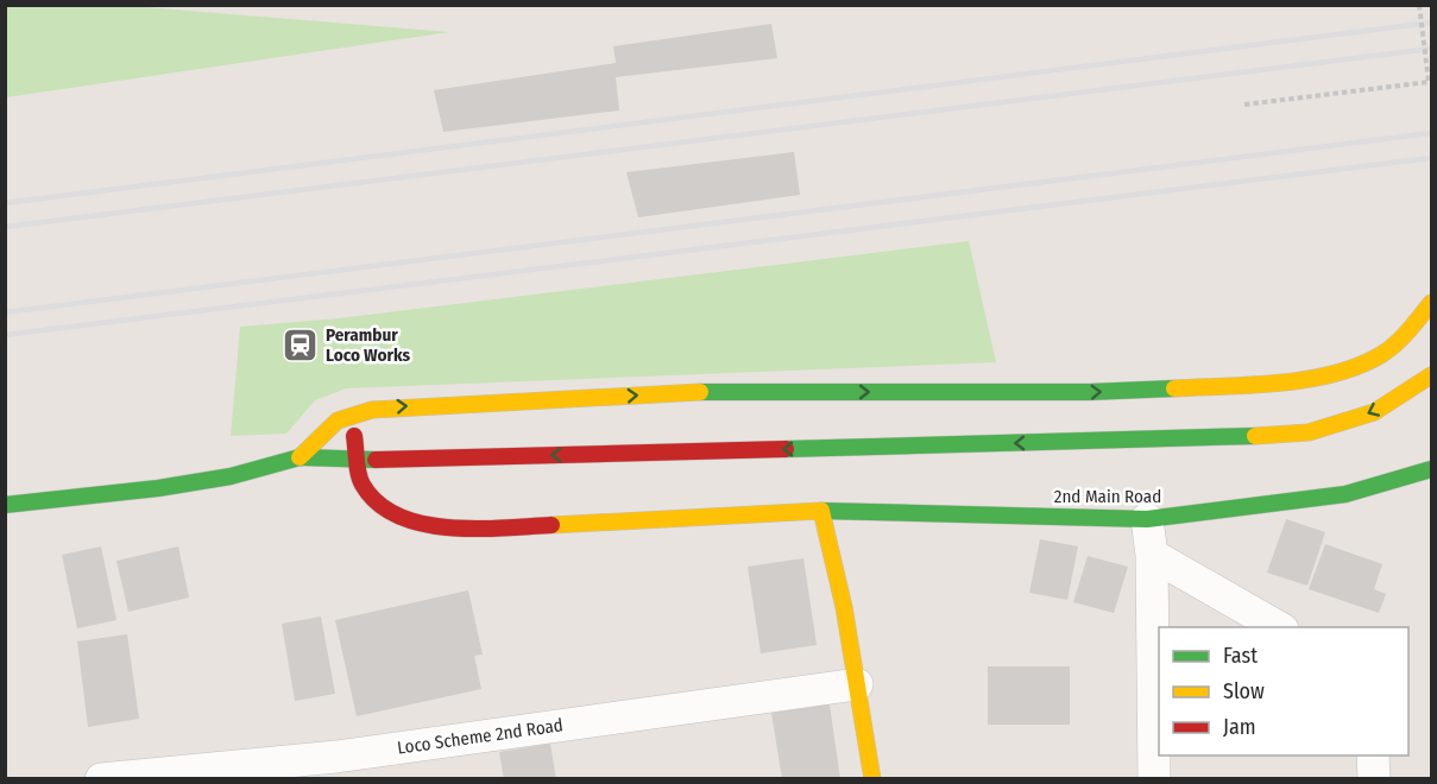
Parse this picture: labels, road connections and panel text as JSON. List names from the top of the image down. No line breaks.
{"streets":{"main road":["2nd Main Road"],"street":["Loco Scheme 2nd Road"]},"places":{"station":["Perambur Loco Works"]},"legend":["Fast","Slow","Jam"]}
